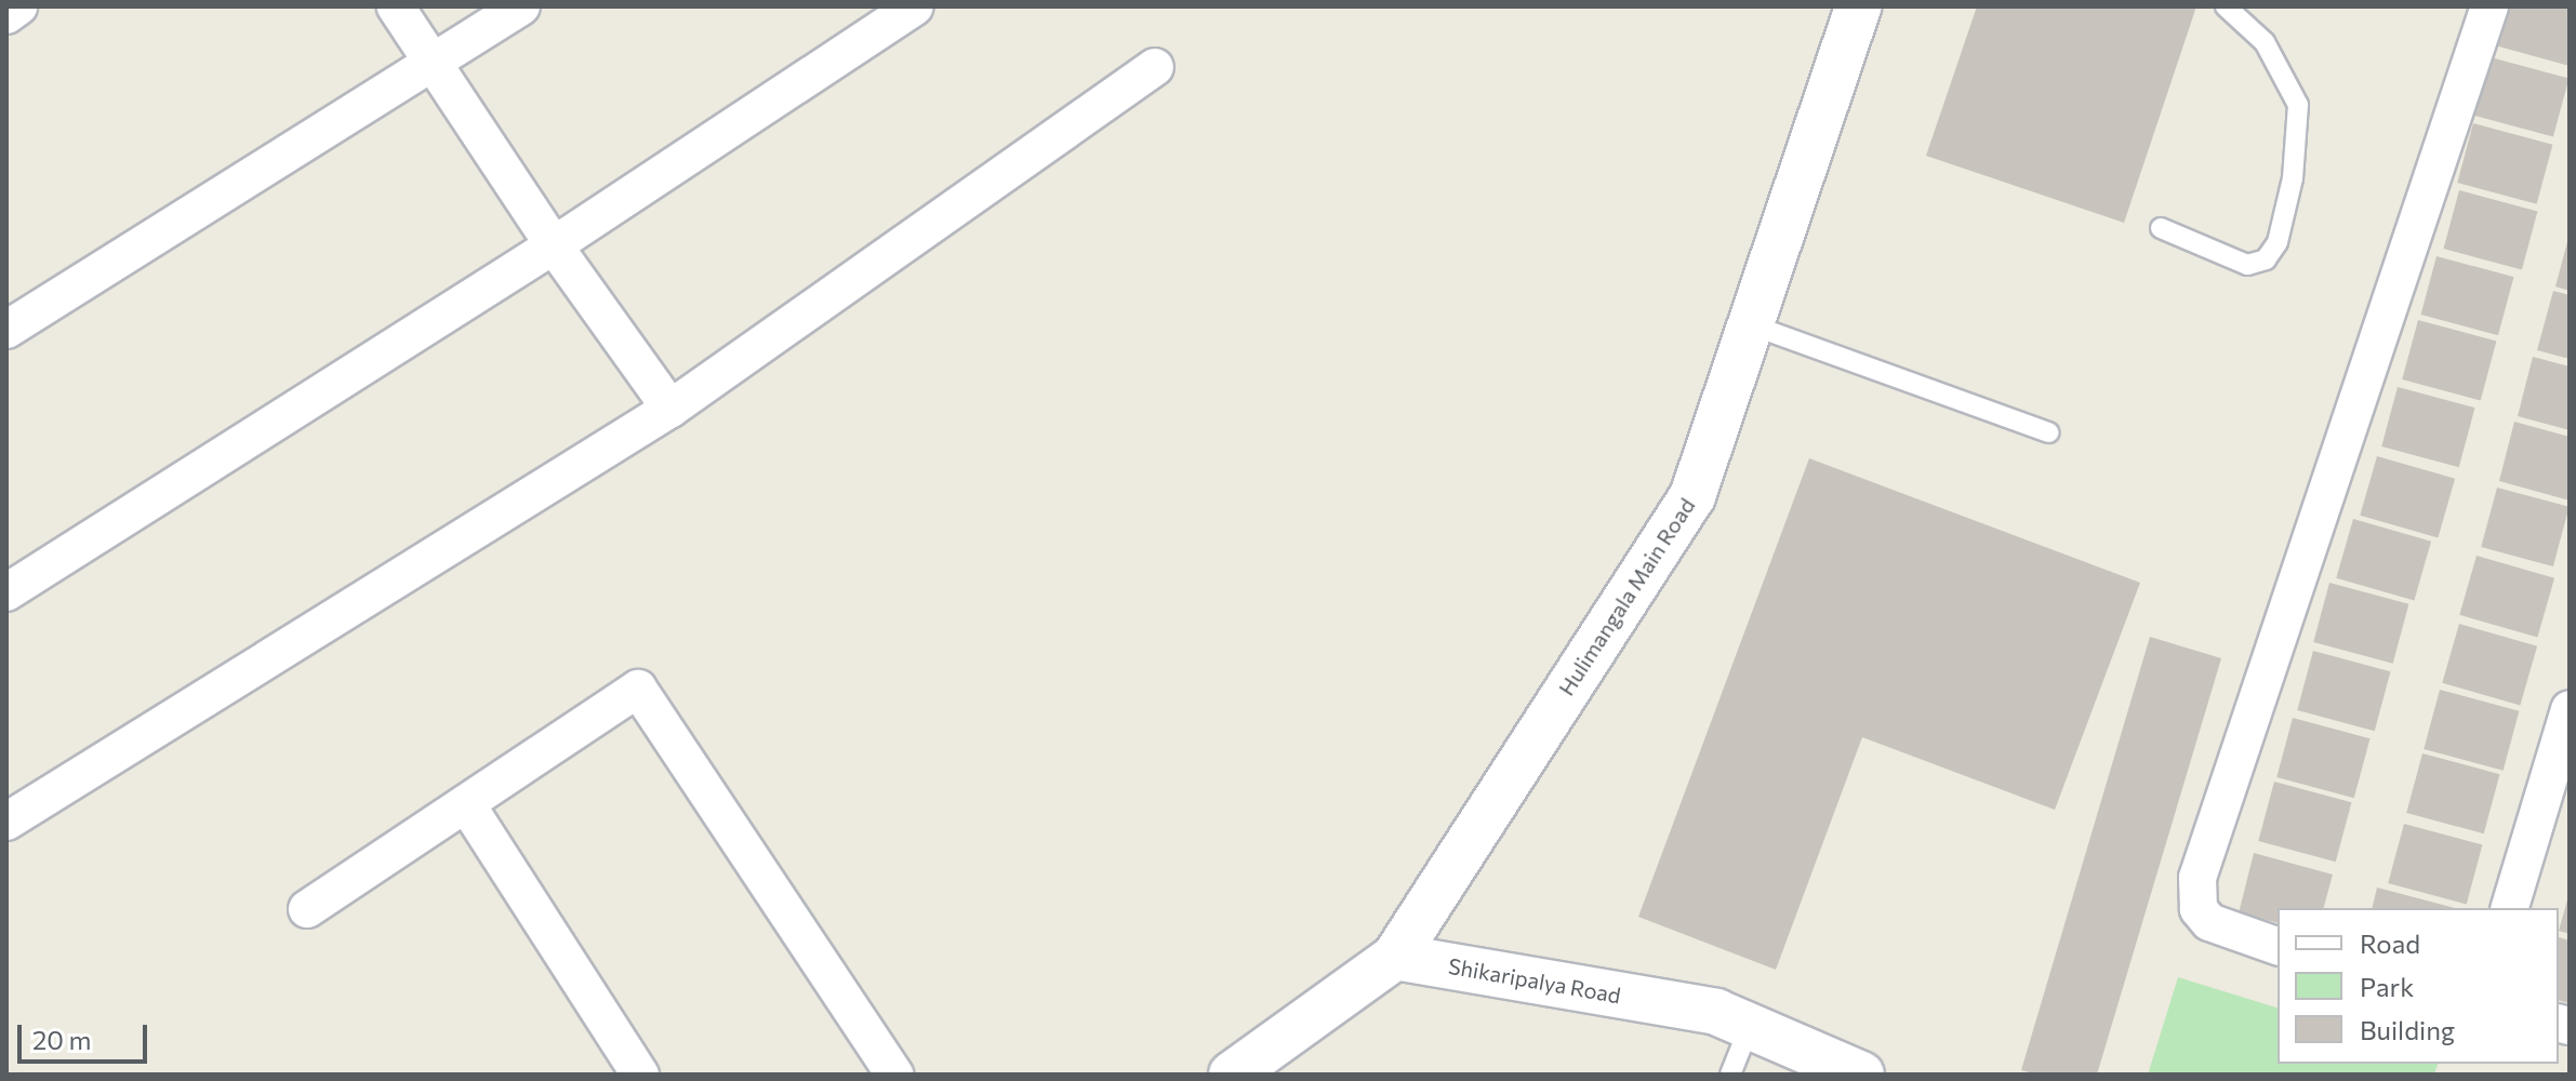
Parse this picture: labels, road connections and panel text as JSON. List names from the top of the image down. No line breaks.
{"streets":{"street":["Hulimangala Main Road","Shikaripalya Road"]},"crossings":[["Hulimangala Main Road","Shikaripalya Road"]],"legend":["Road","Park","Building"],"scale_bar":"20 m"}
